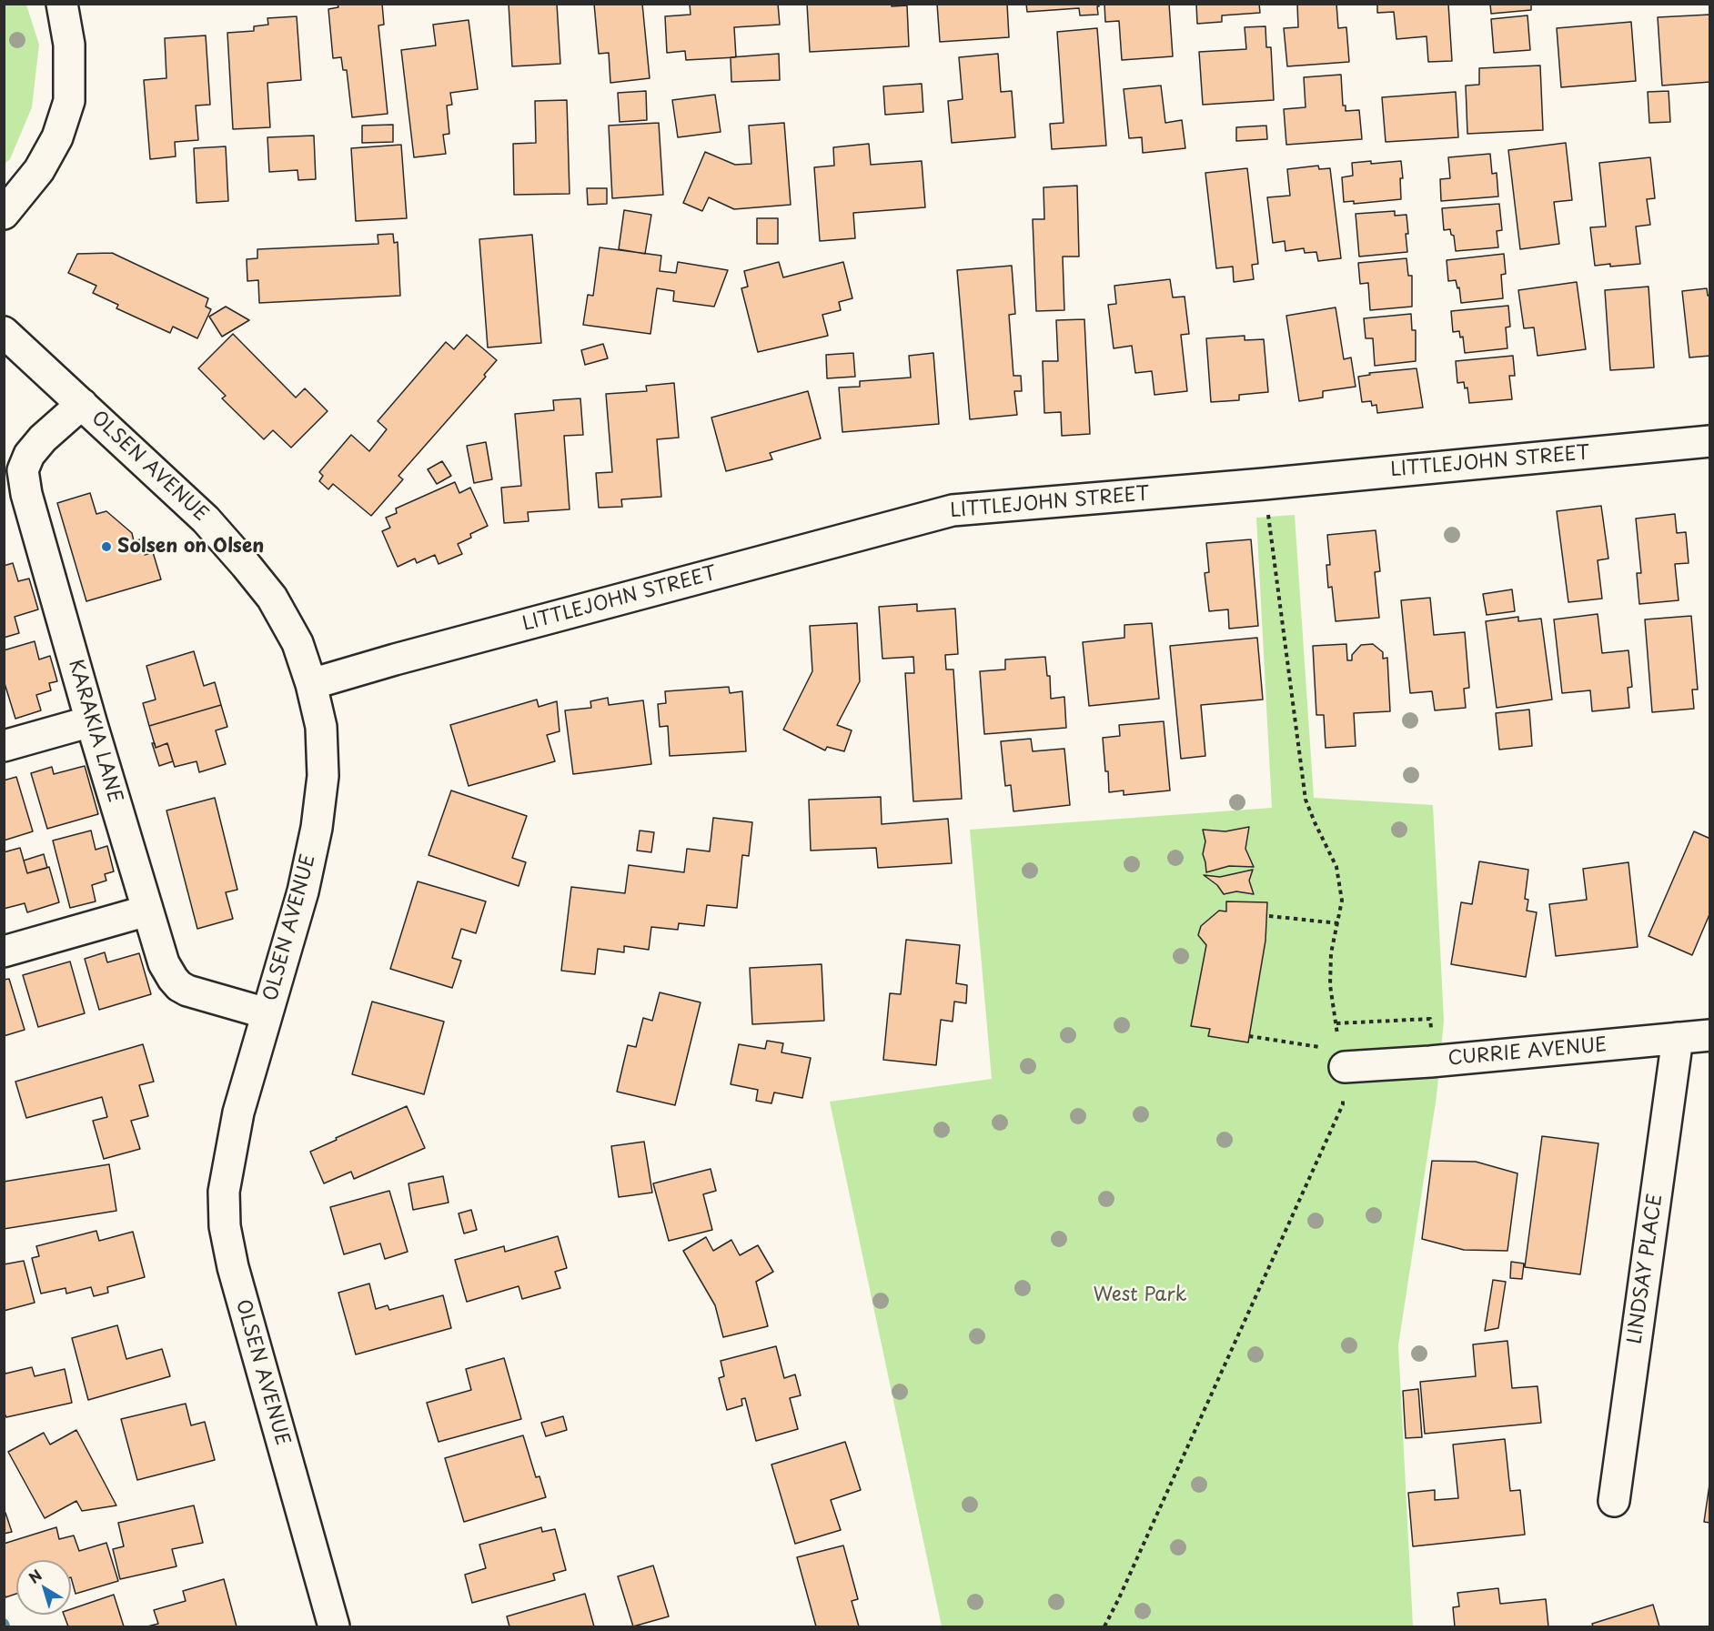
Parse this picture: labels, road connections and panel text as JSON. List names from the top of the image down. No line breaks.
{"streets":{"street":["LITTLEJOHN STREET","OLSEN AVENUE","KARAKIA LANE","CURRIE AVENUE","LINDSAY PLACE"]},"crossings":[["LITTLEJOHN STREET","OLSEN AVENUE"],["OLSEN AVENUE","KARAKIA LANE"],["CURRIE AVENUE","LINDSAY PLACE"]],"parks":["West Park"],"places":["Solsen on Olsen"],"north":"top left"}
